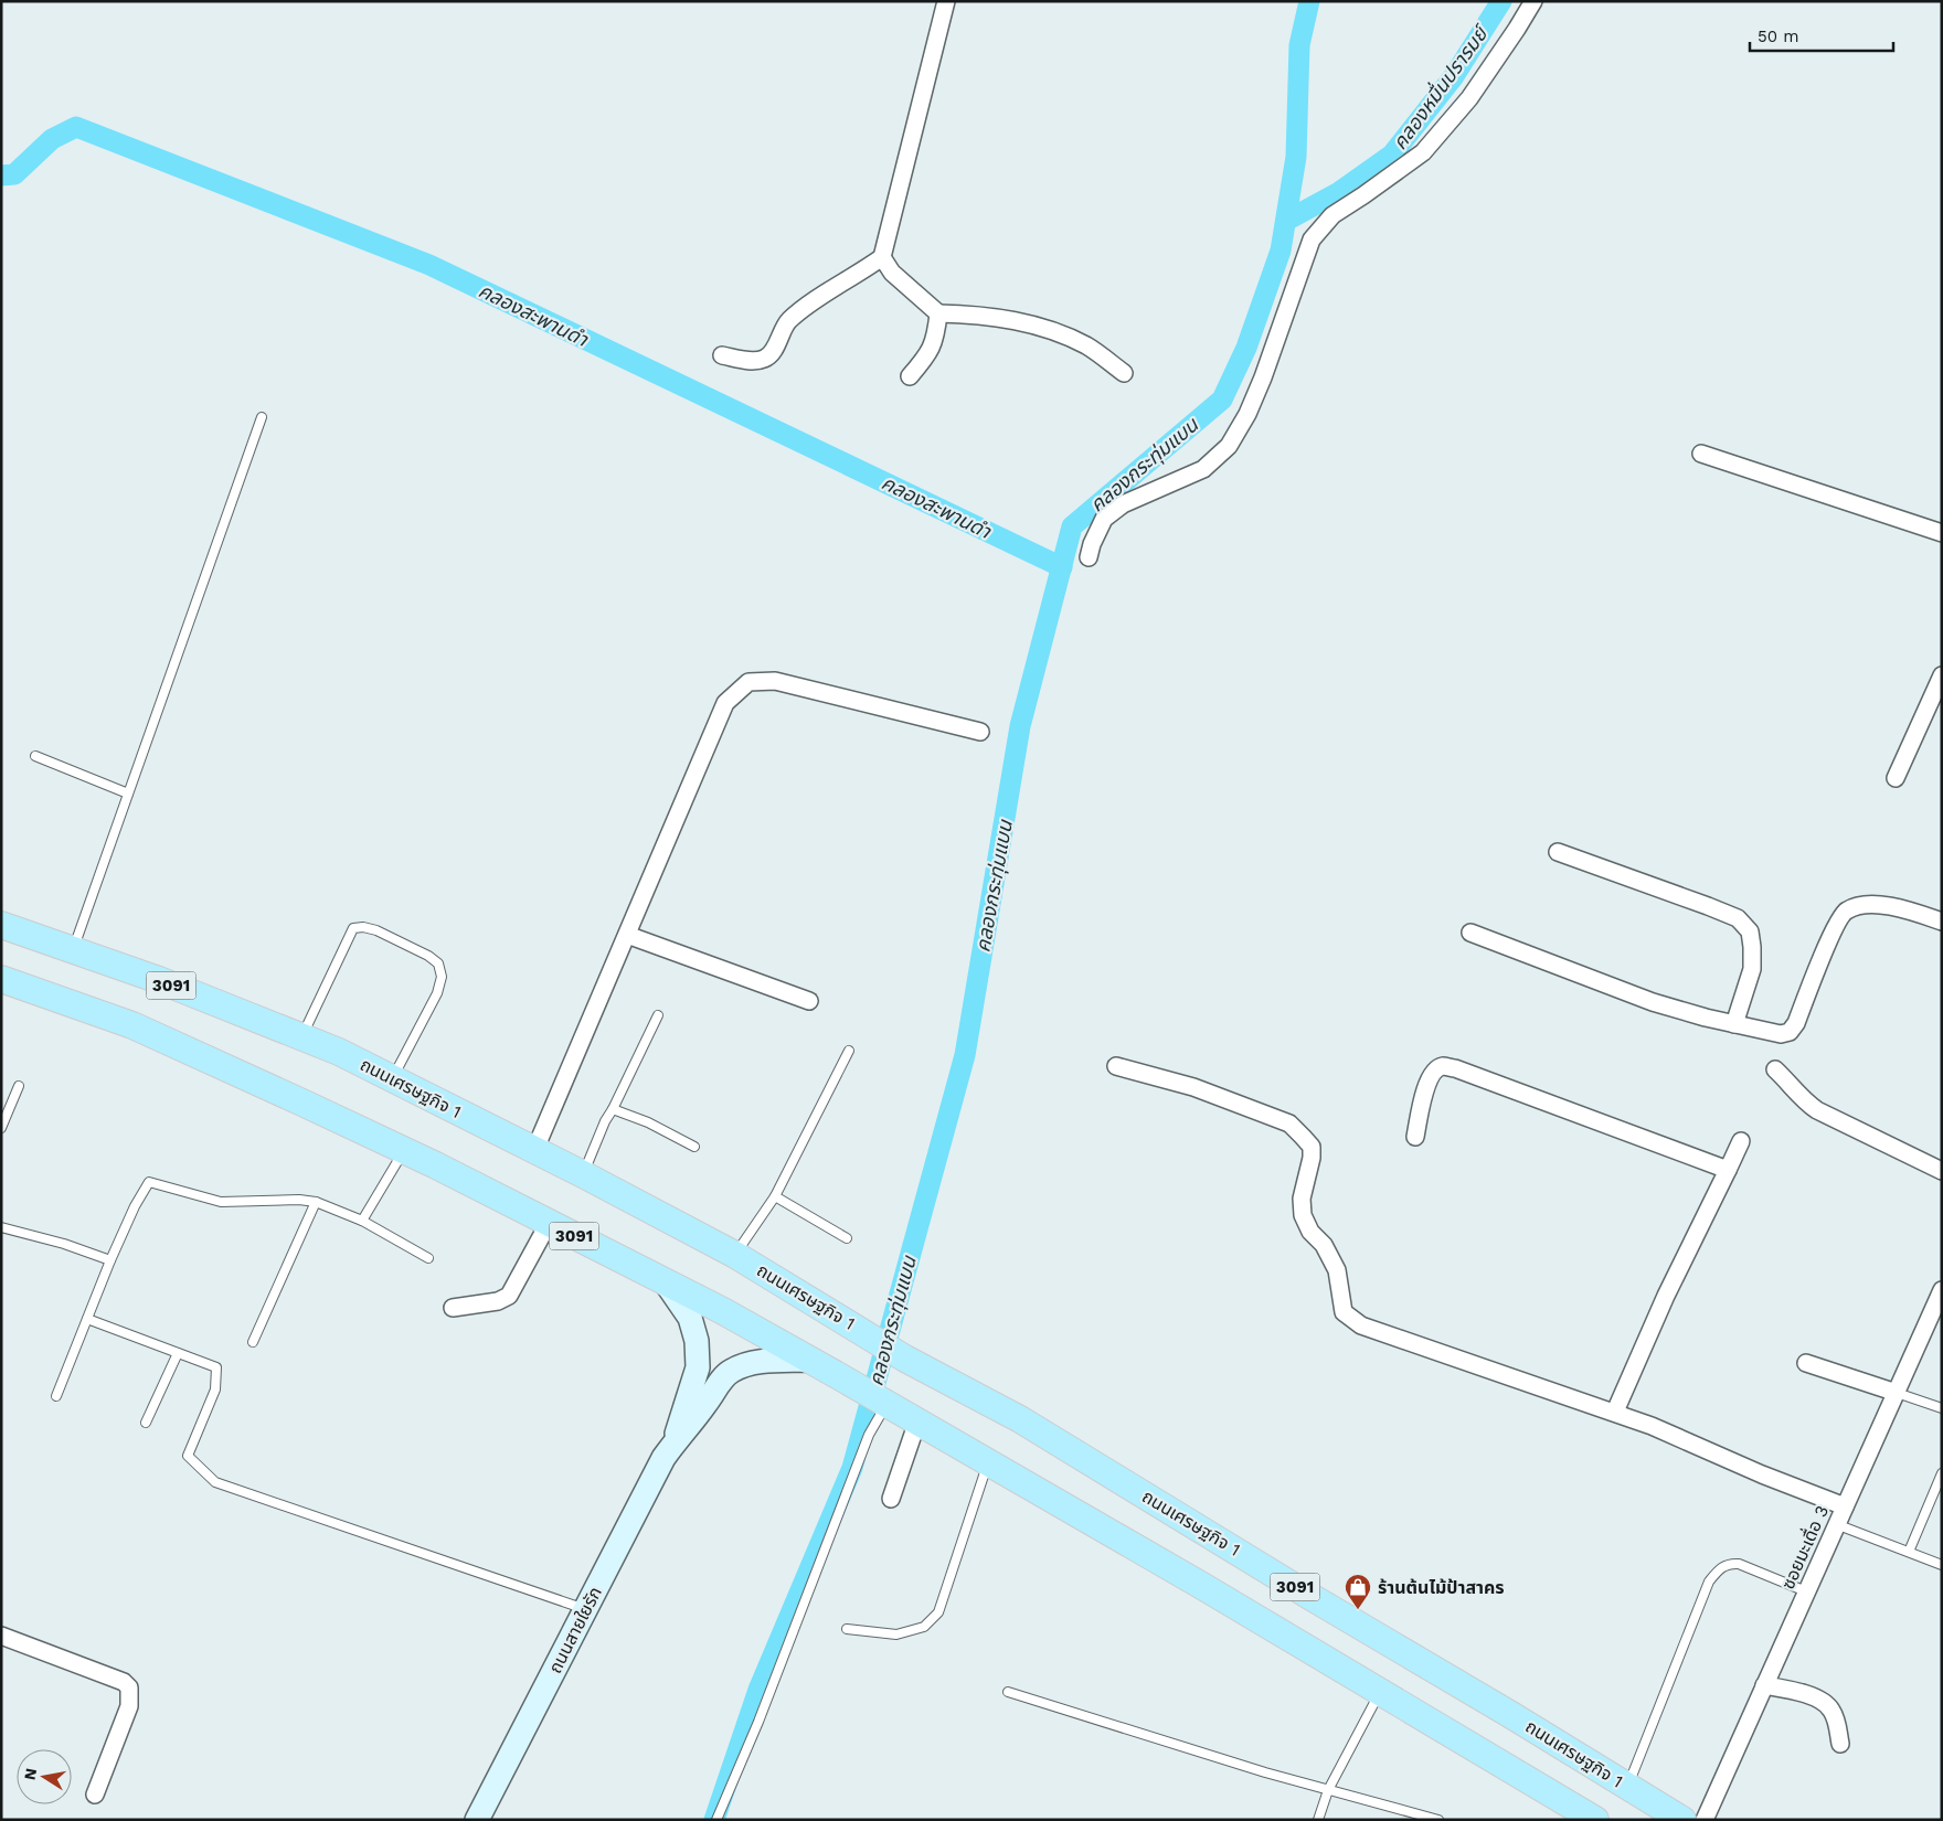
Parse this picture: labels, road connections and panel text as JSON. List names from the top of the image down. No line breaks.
{"streets":{"main road":["3091","ถนนเศรษฐกิจ 1"],"street":["ซอยมะเดื่อ 3","ถนนสายใยรัก"]},"crossings":[["3091","ถนนสายใยรัก"]],"water":["คลองหมื่นปรารมย์","คลองสะพานดำ","คลองกระทุ่มแบน"],"places":{"shop":["ร้านต้นไม้ป้าสาคร"]},"scale_bar":"50 m","north":"left"}
